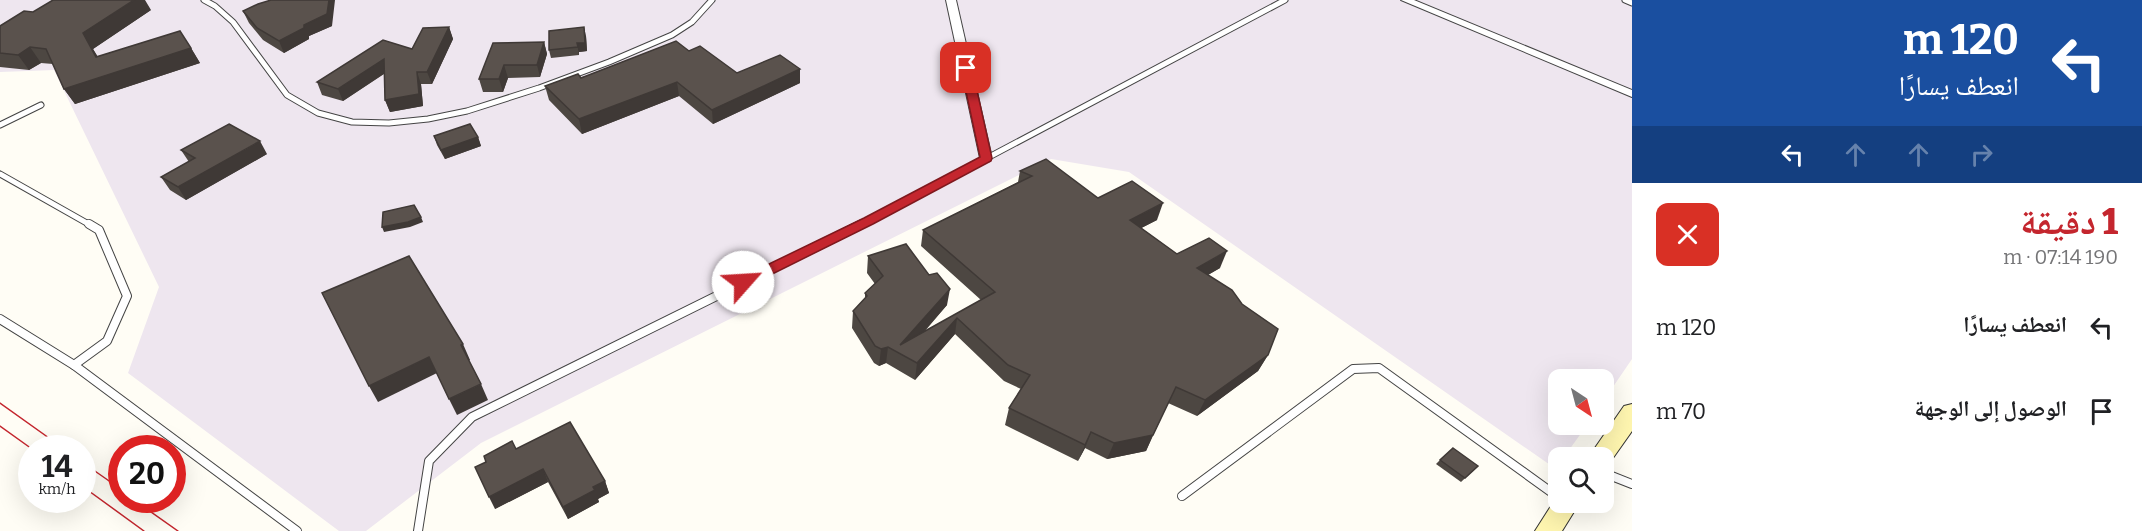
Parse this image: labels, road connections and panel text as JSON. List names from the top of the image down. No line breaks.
{"north":"bottom right","page":{"turn":["120 m","انعطف يسارًا"],"heading":["1 دقيقة","190 m · 07:14"],"list":[{"name":"انعطف يسارًا","value":"120 m"},{"name":"الوصول إلى الوجهة","value":"70 m"}],"speed":"14 km/h","limit":"20"}}
